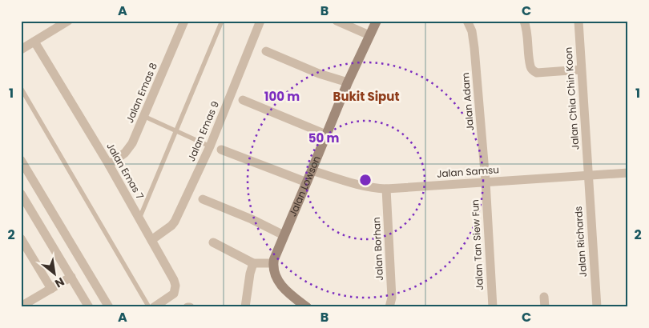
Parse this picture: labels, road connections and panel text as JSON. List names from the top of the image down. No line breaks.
{"streets":{"street":["Jalan Emas 8","Jalan Chia Chin Koon","Jalan Adam","Jalan Emas 9","Jalan Emas 7","Jalan Samsu","Jalan Lowson","Jalan Richards","Jalan Tan Siew Fun","Jalan Borhan"]},"crossings":[["Jalan Emas 8","Jalan Emas 7"],["Jalan Chia Chin Koon","Jalan Samsu"],["Jalan Chia Chin Koon","Jalan Richards"],["Jalan Adam","Jalan Samsu"],["Jalan Adam","Jalan Tan Siew Fun"],["Jalan Emas 9","Jalan Emas 7"],["Jalan Samsu","Jalan Lowson"],["Jalan Samsu","Jalan Richards"],["Jalan Samsu","Jalan Tan Siew Fun"],["Jalan Samsu","Jalan Borhan"]],"districts":["Bukit Siput"],"north":"bottom right","grid":{"columns":["A","B","C"],"rows":["1","2"]},"rings":["100 m","50 m"]}
